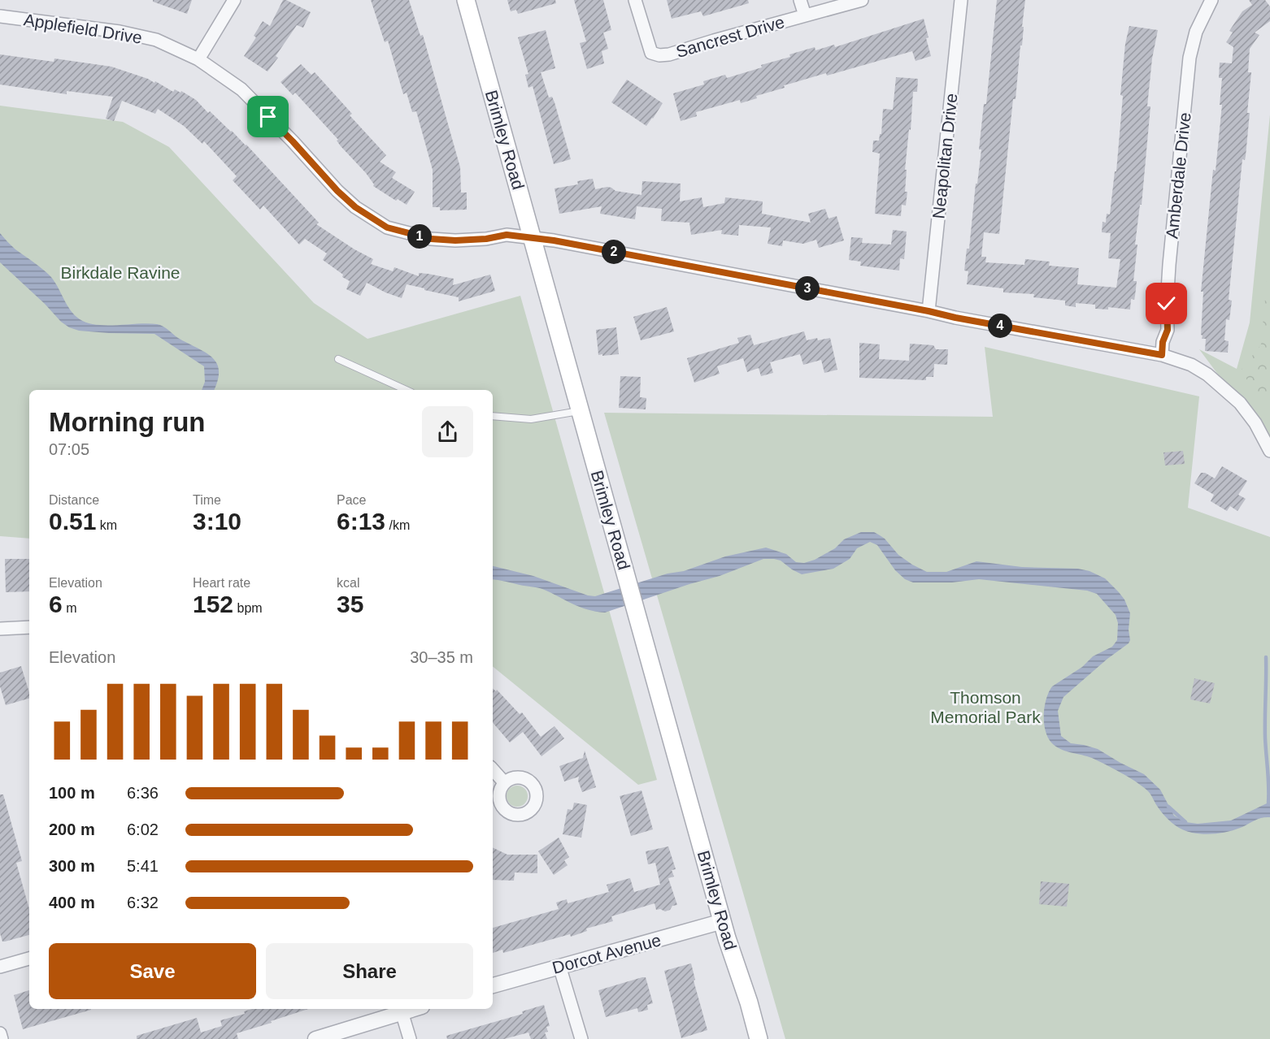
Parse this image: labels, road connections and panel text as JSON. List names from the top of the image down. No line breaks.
{"streets":{"main road":["Brimley Road"],"street":["Applefield Drive","Sancrest Drive","Neapolitan Drive","Amberdale Drive","Dorcot Avenue"]},"crossings":[["Applefield Drive","Brimley Road"],["Applefield Drive","Neapolitan Drive"],["Applefield Drive","Amberdale Drive"],["Brimley Road","Dorcot Avenue"]],"parks":["Birkdale Ravine","Thomson Memorial Park"],"page":{"pins":["1","2","3","4"],"heading":["Morning run","07:05"],"stats":[["Distance","0.51 km"],["Time","3:10"],["Pace","6:13 /km"],["Elevation","6 m"],["Heart rate","152 bpm"],["kcal","35"]],"chart":["Elevation","30–35 m"],"list":[{"name":"100 m","note":"6:36"},{"name":"200 m","note":"6:02"},{"name":"300 m","note":"5:41"},{"name":"400 m","note":"6:32"}],"buttons":["Save","Share"]}}
